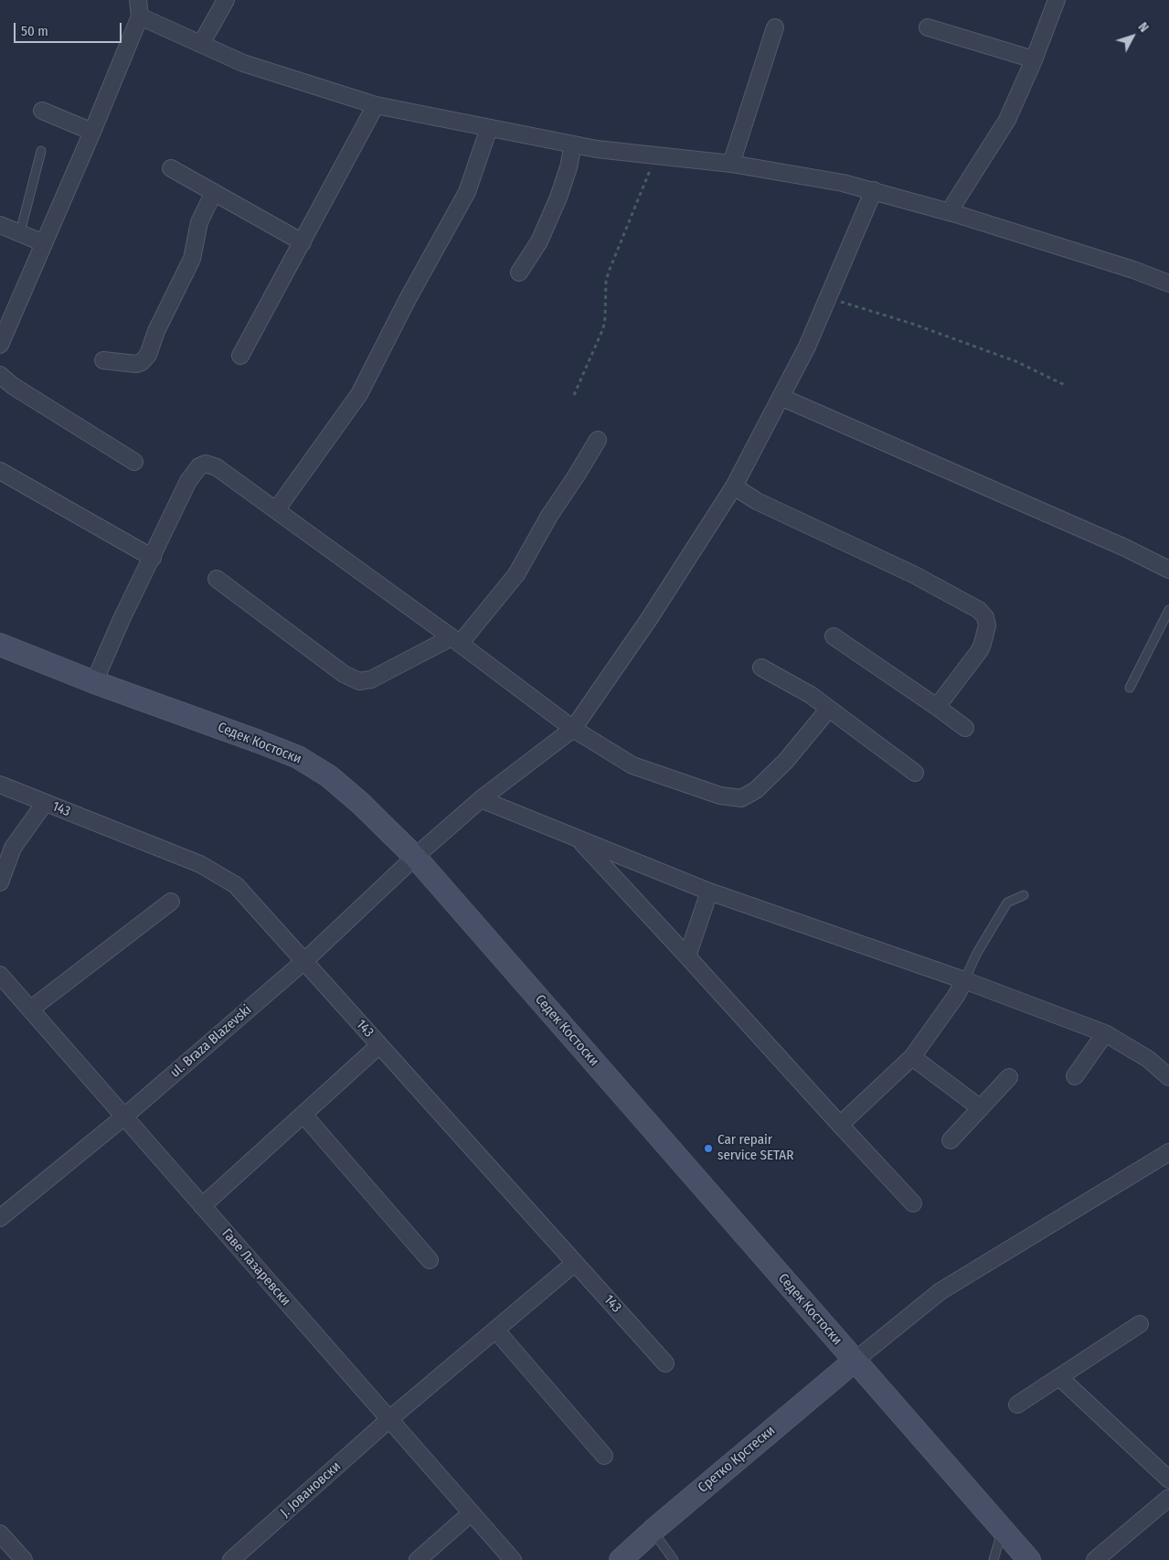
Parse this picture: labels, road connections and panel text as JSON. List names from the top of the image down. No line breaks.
{"streets":{"main road":["Седек Костоски","Сретко Крстески"],"street":["143","ul. Braza Blazevski","Гаве Лазаревски","Ј. Јовановски"]},"crossings":[["Седек Костоски","ul. Braza Blazevski"],["Седек Костоски","Сретко Крстески"],["143","ul. Braza Blazevski"],["143","Ј. Јовановски"],["ul. Braza Blazevski","Гаве Лазаревски"],["Гаве Лазаревски","Ј. Јовановски"]],"places":["Car repair service SETAR"],"scale_bar":"50 m","north":"top right"}
